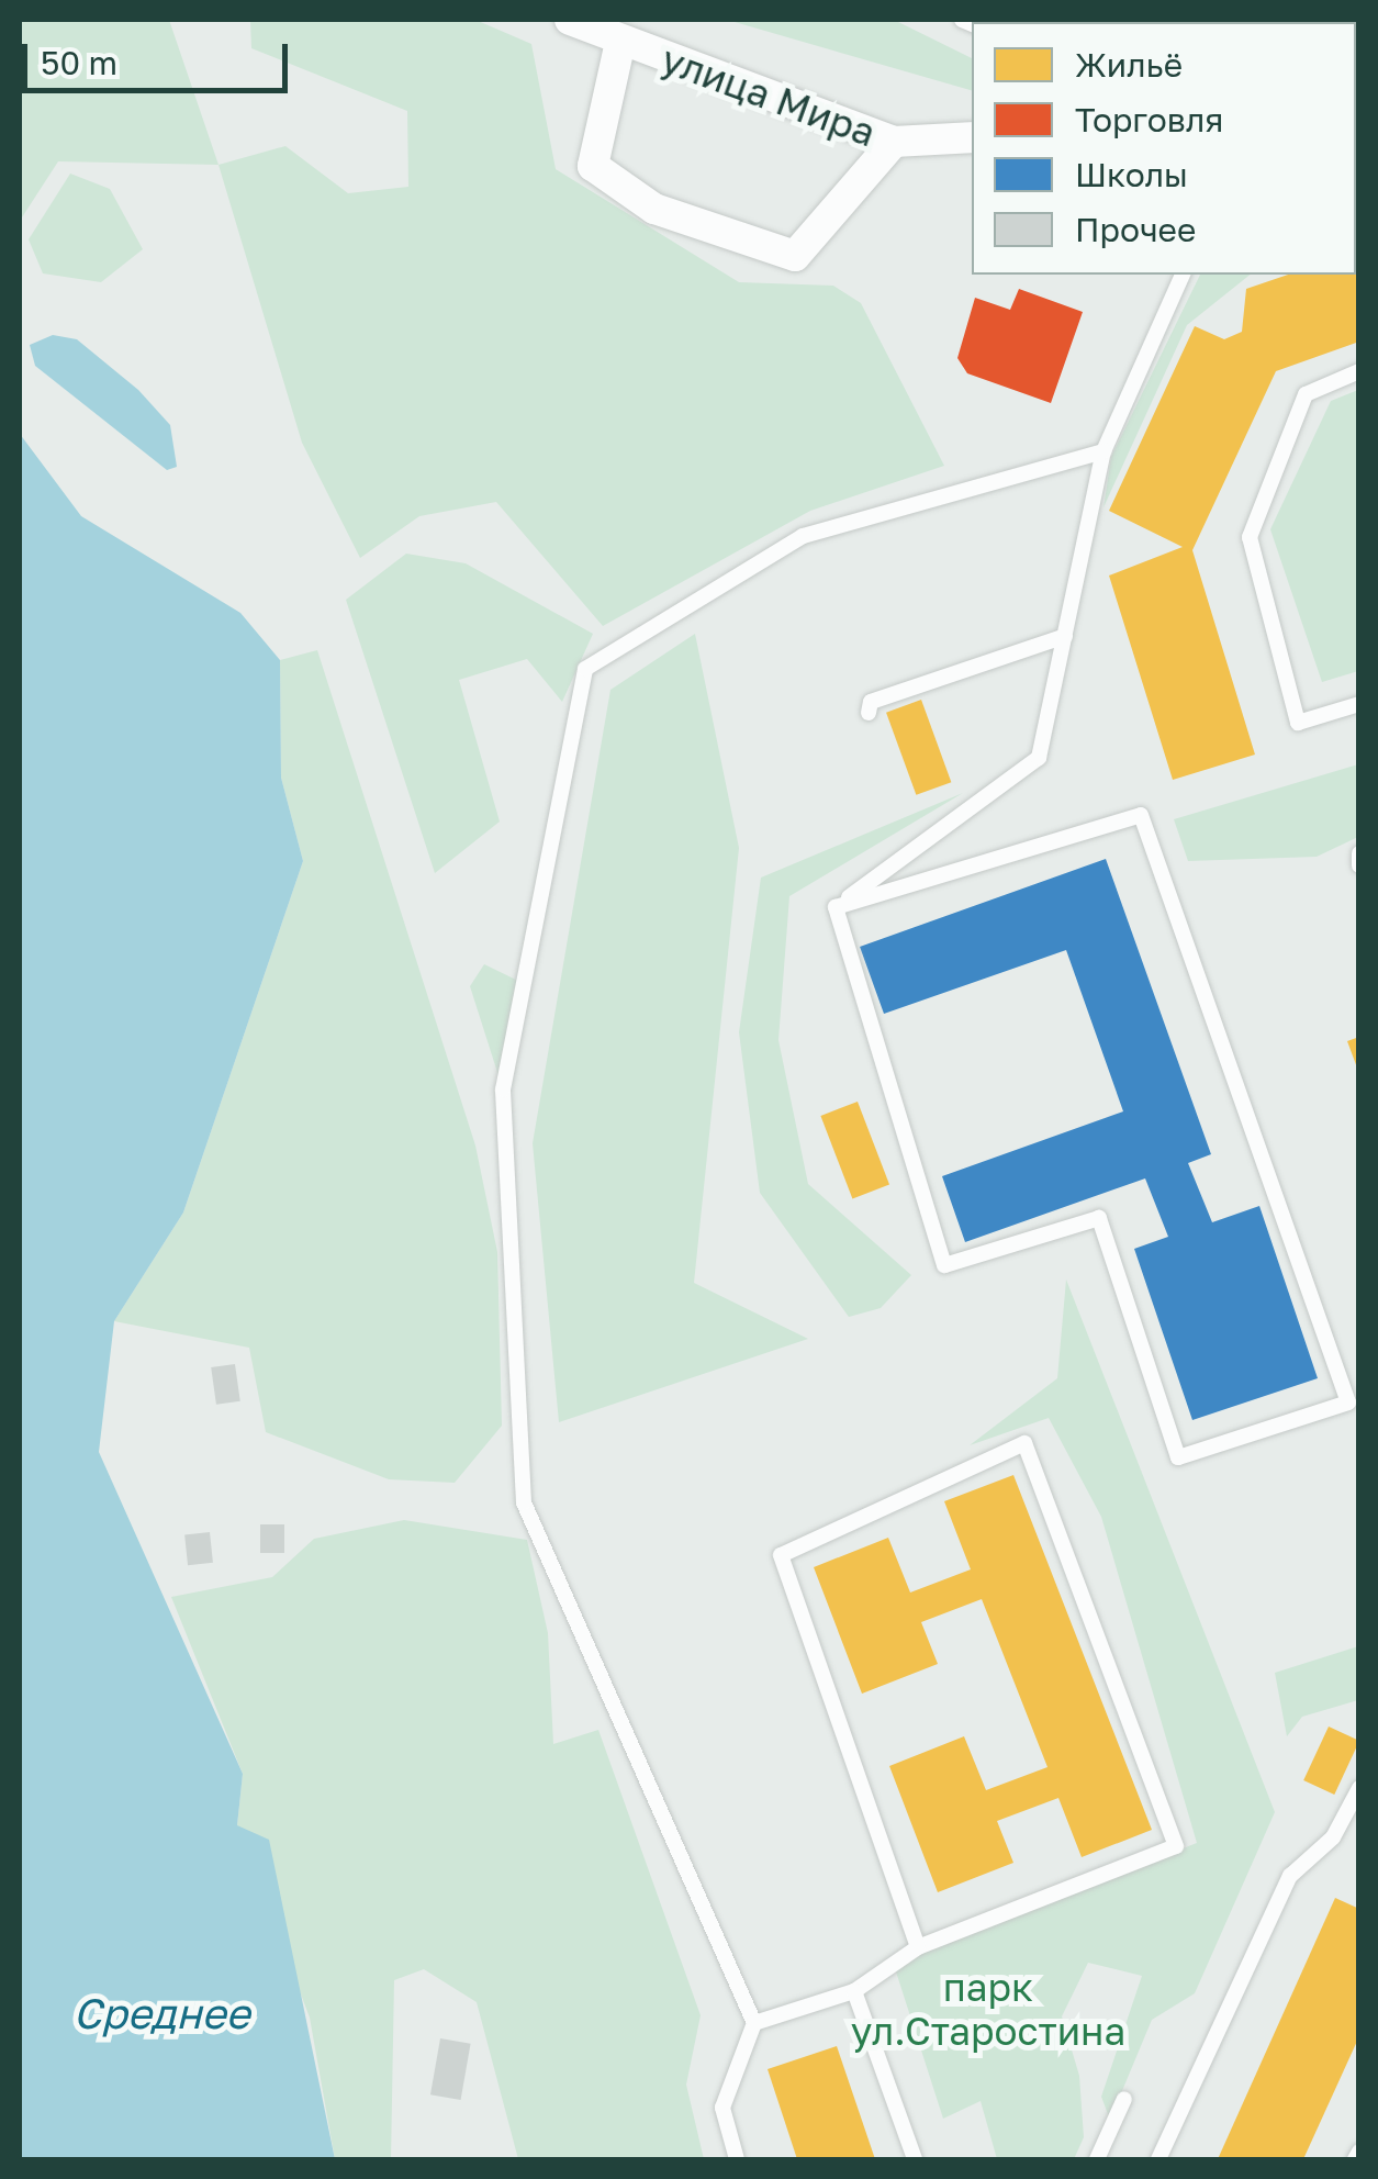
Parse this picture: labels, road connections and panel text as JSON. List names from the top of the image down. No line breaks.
{"streets":{"street":["улица Мира"]},"water":["Среднее"],"parks":["парк ул.Старостина"],"legend":["Жильё","Торговля","Школы","Прочее"],"scale_bar":"50 m"}
